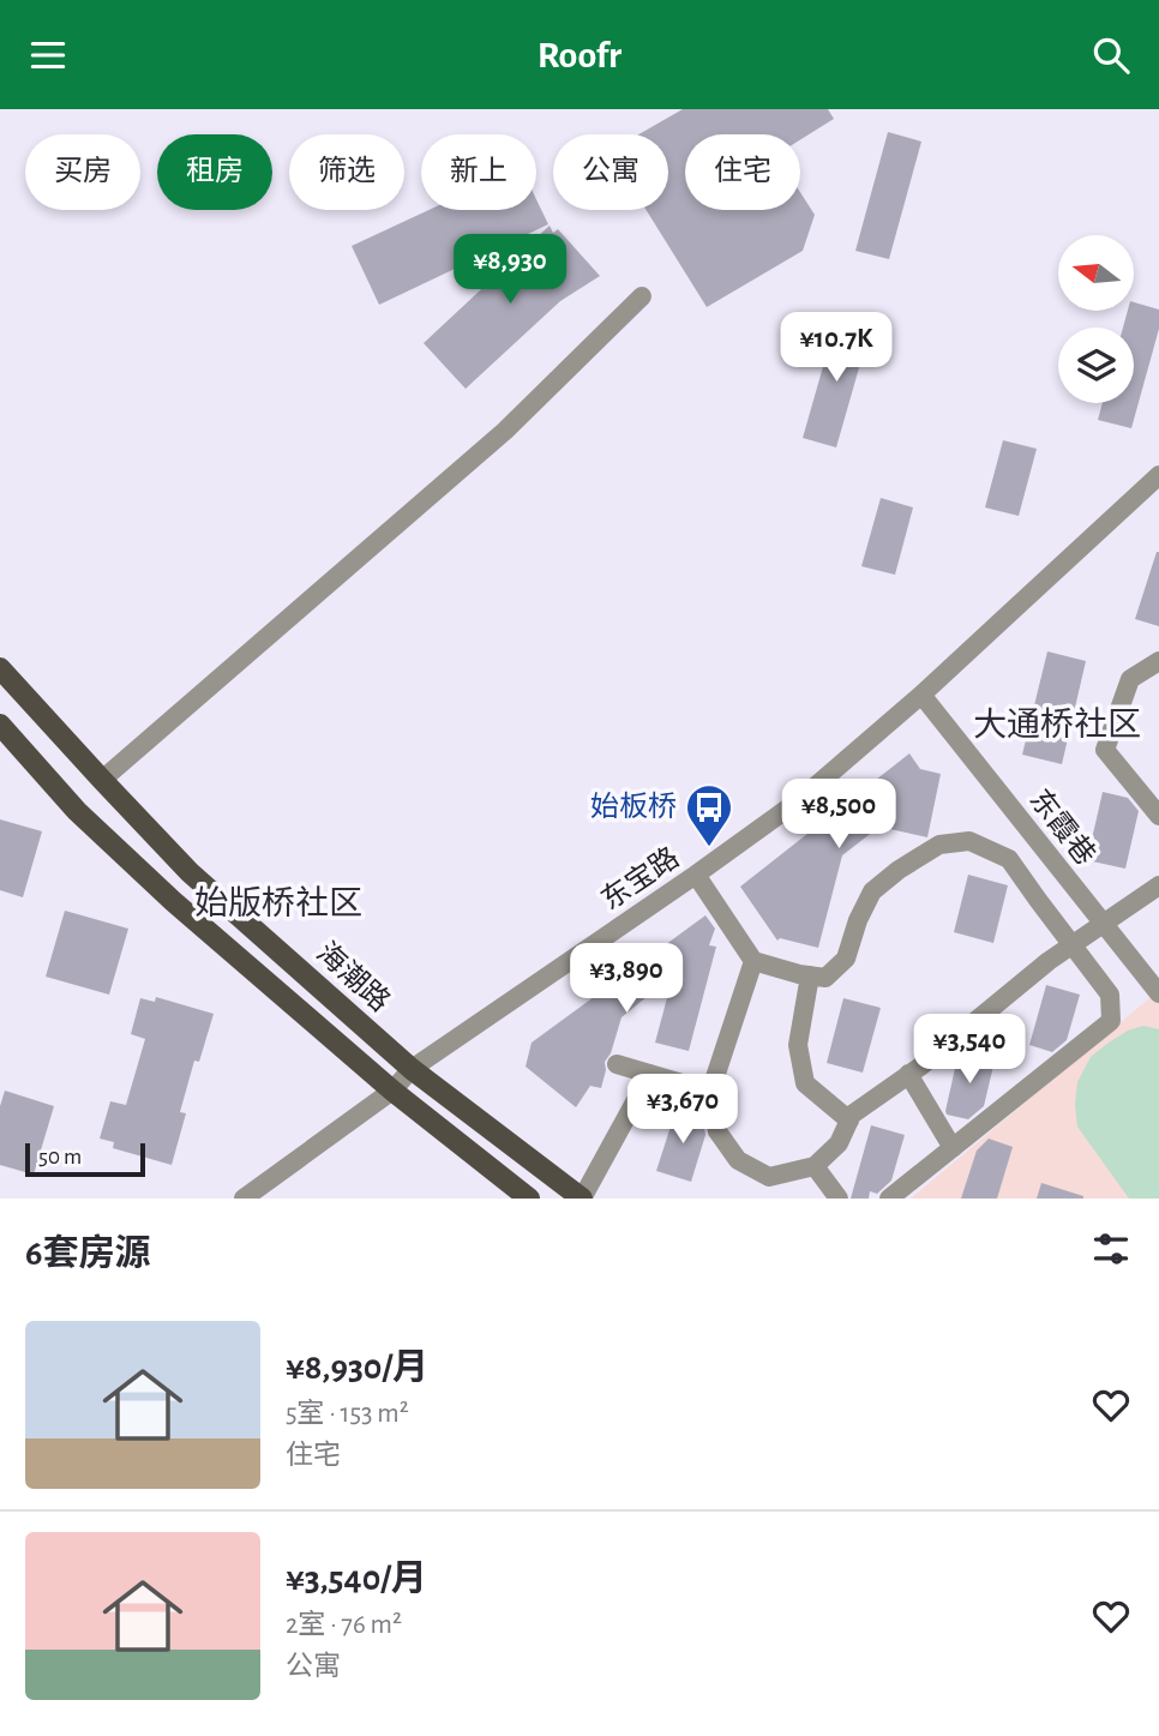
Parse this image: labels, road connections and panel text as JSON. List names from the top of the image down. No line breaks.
{"streets":{"main road":["海潮路"],"street":["东霞巷","东宝路"]},"crossings":[["东霞巷","东宝路"],["东宝路","海潮路"]],"districts":["大通桥社区","始版桥社区"],"places":{"bus stop":["始板桥"]},"scale_bar":"50 m","north":"left","page":{"header":"Roofr","chip":["买房","租房","筛选","新上","公寓","住宅"],"price":["¥8,930","¥10.7K","¥8,500","¥3,890","¥3,540","¥3,670"],"scale":"50 m","heading":"6套房源","list":[{"name":"¥8,930/月","note":"5室 · 153 m² · 住宅"},{"name":"¥3,540/月","note":"2室 · 76 m² · 公寓"}]}}
